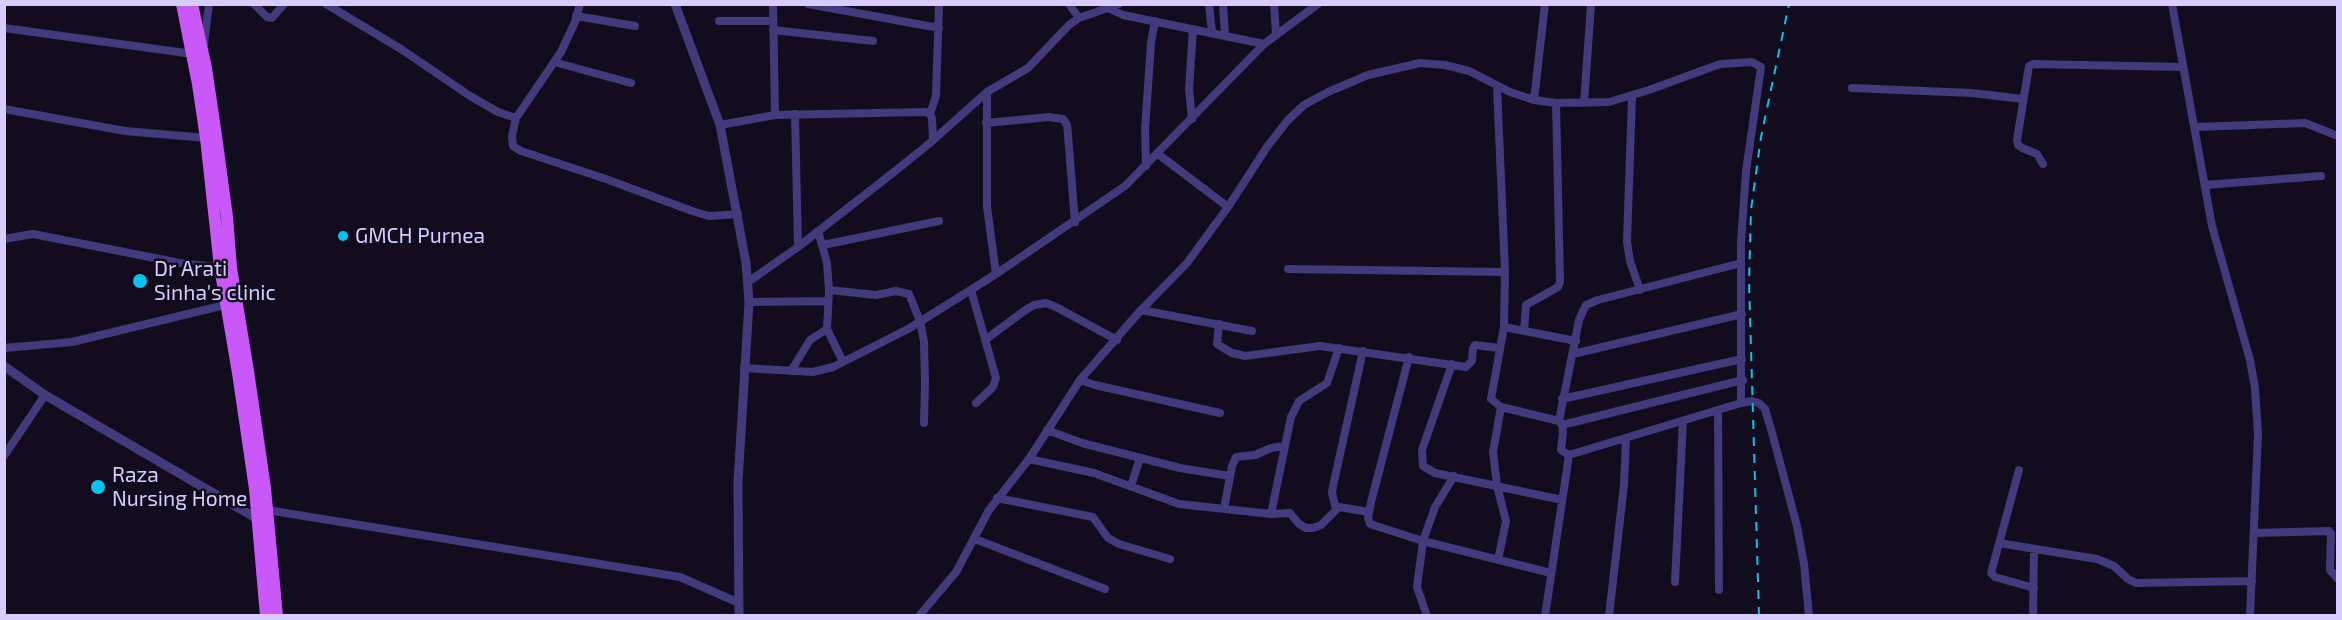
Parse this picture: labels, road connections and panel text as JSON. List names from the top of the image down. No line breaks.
{"places":["GMCH Purnea","Dr Arati Sinha's clinic","Raza Nursing Home"]}
